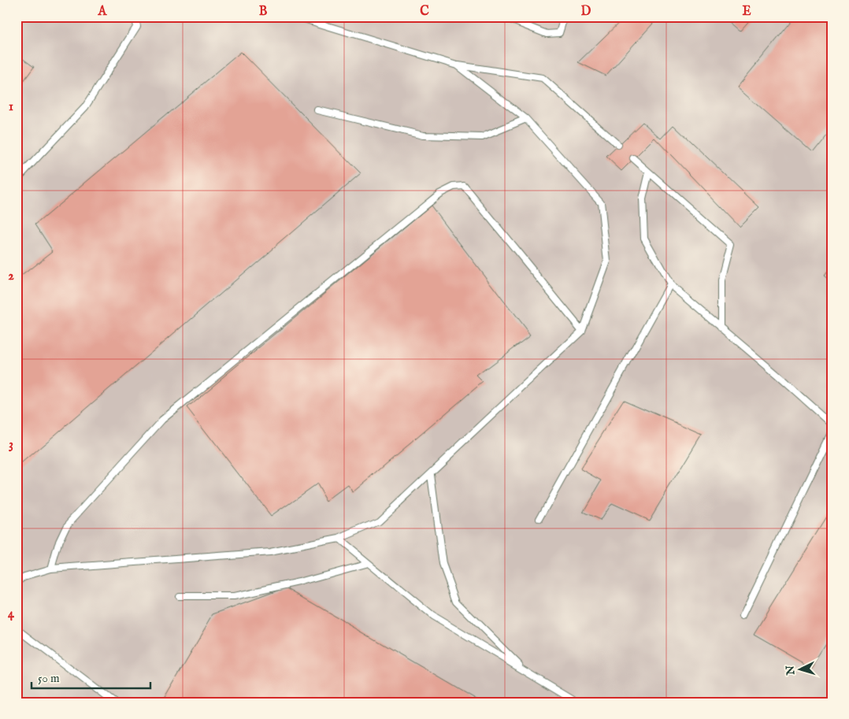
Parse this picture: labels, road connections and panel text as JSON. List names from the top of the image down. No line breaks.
{"scale_bar":"50 m","north":"left","grid":{"columns":["A","B","C","D","E"],"rows":["1","2","3","4"]}}
